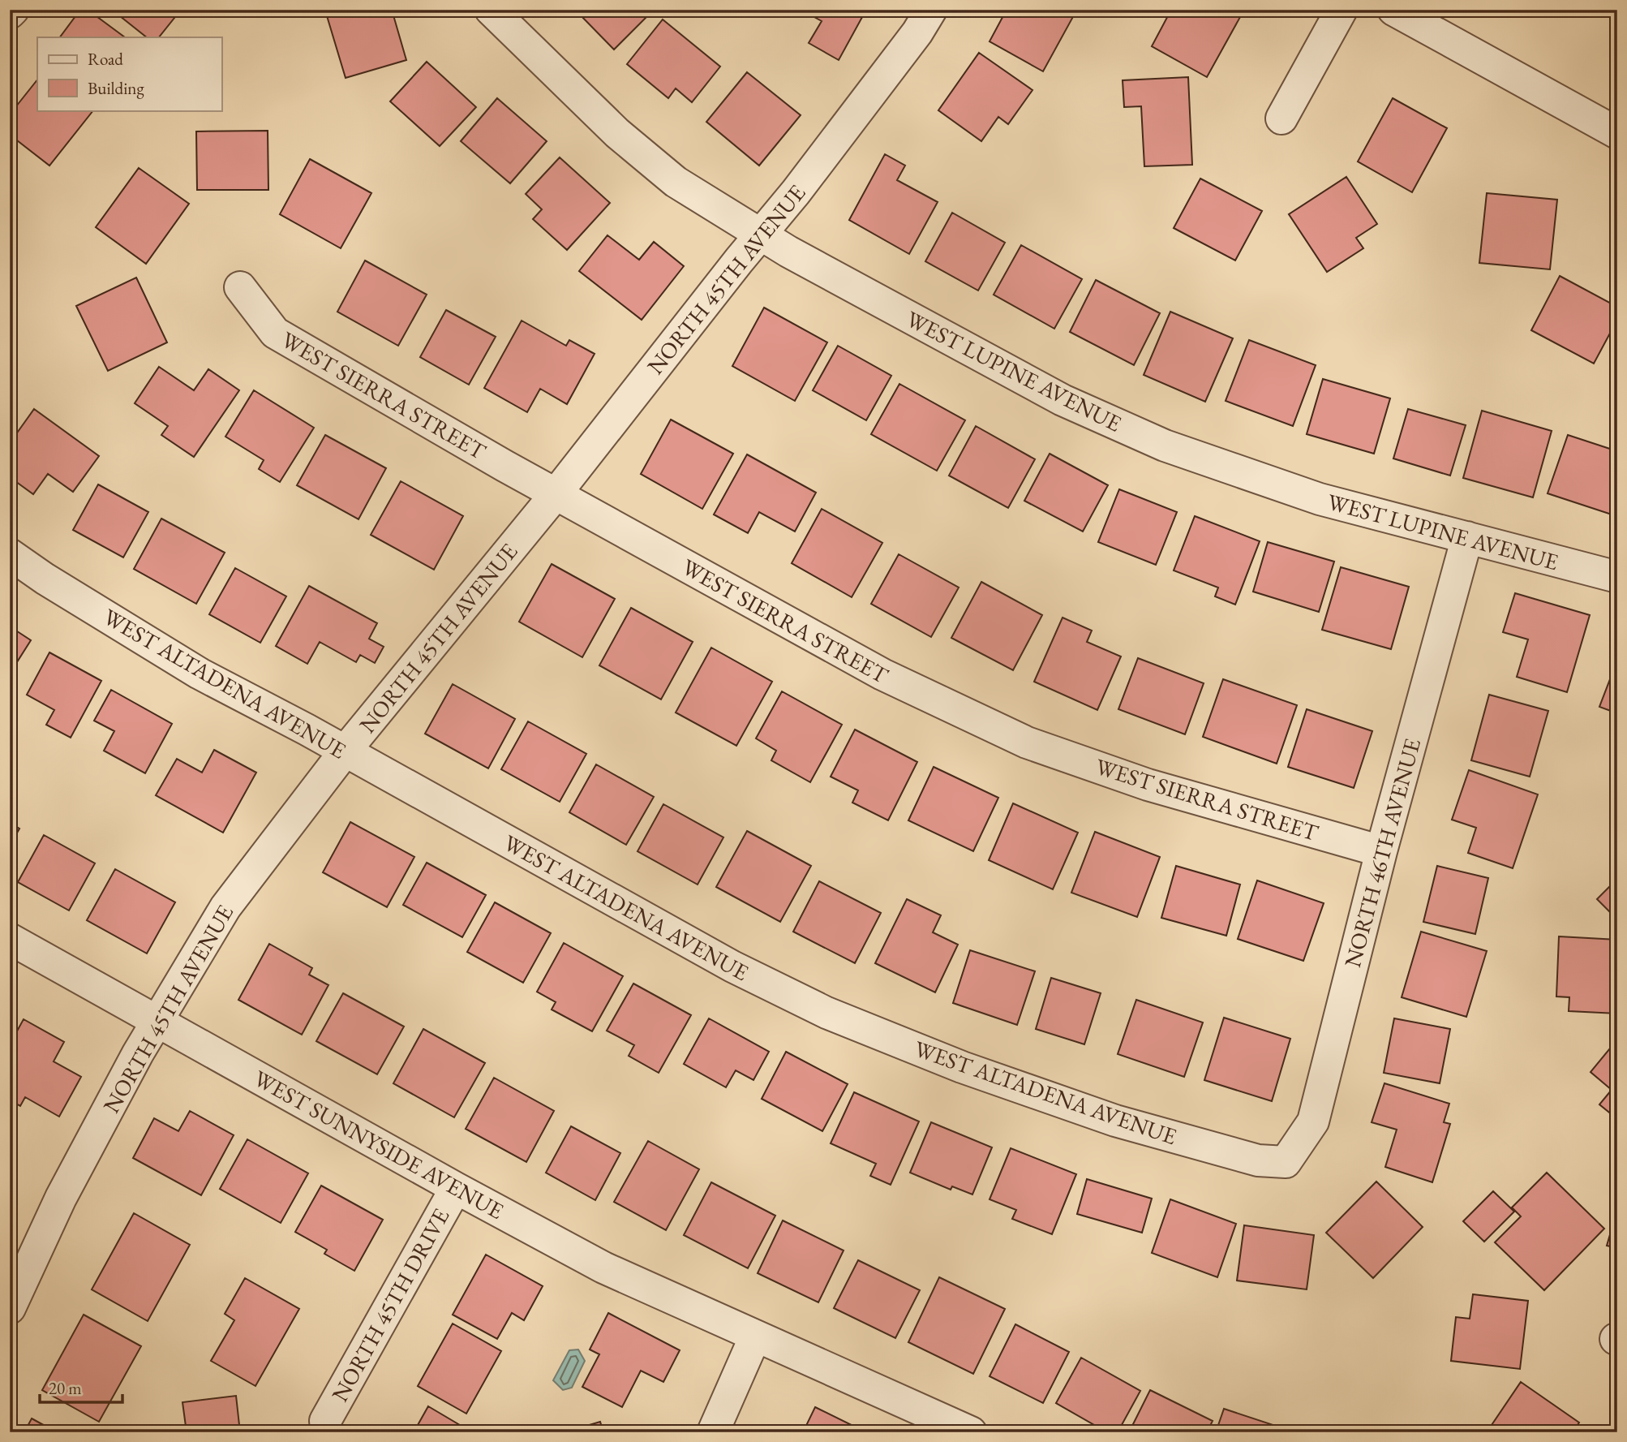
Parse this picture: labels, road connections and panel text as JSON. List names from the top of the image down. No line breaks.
{"streets":{"street":["NORTH 45TH AVENUE","WEST LUPINE AVENUE","WEST SIERRA STREET","WEST ALTADENA AVENUE","NORTH 46TH AVENUE","WEST SUNNYSIDE AVENUE","NORTH 45TH DRIVE"]},"crossings":[["NORTH 45TH AVENUE","WEST LUPINE AVENUE"],["NORTH 45TH AVENUE","WEST SIERRA STREET"],["NORTH 45TH AVENUE","WEST ALTADENA AVENUE"],["NORTH 45TH AVENUE","WEST SUNNYSIDE AVENUE"],["WEST LUPINE AVENUE","NORTH 46TH AVENUE"],["WEST SIERRA STREET","NORTH 46TH AVENUE"],["WEST ALTADENA AVENUE","NORTH 46TH AVENUE"],["WEST SUNNYSIDE AVENUE","NORTH 45TH DRIVE"]],"legend":["Road","Building"],"scale_bar":"20 m"}
